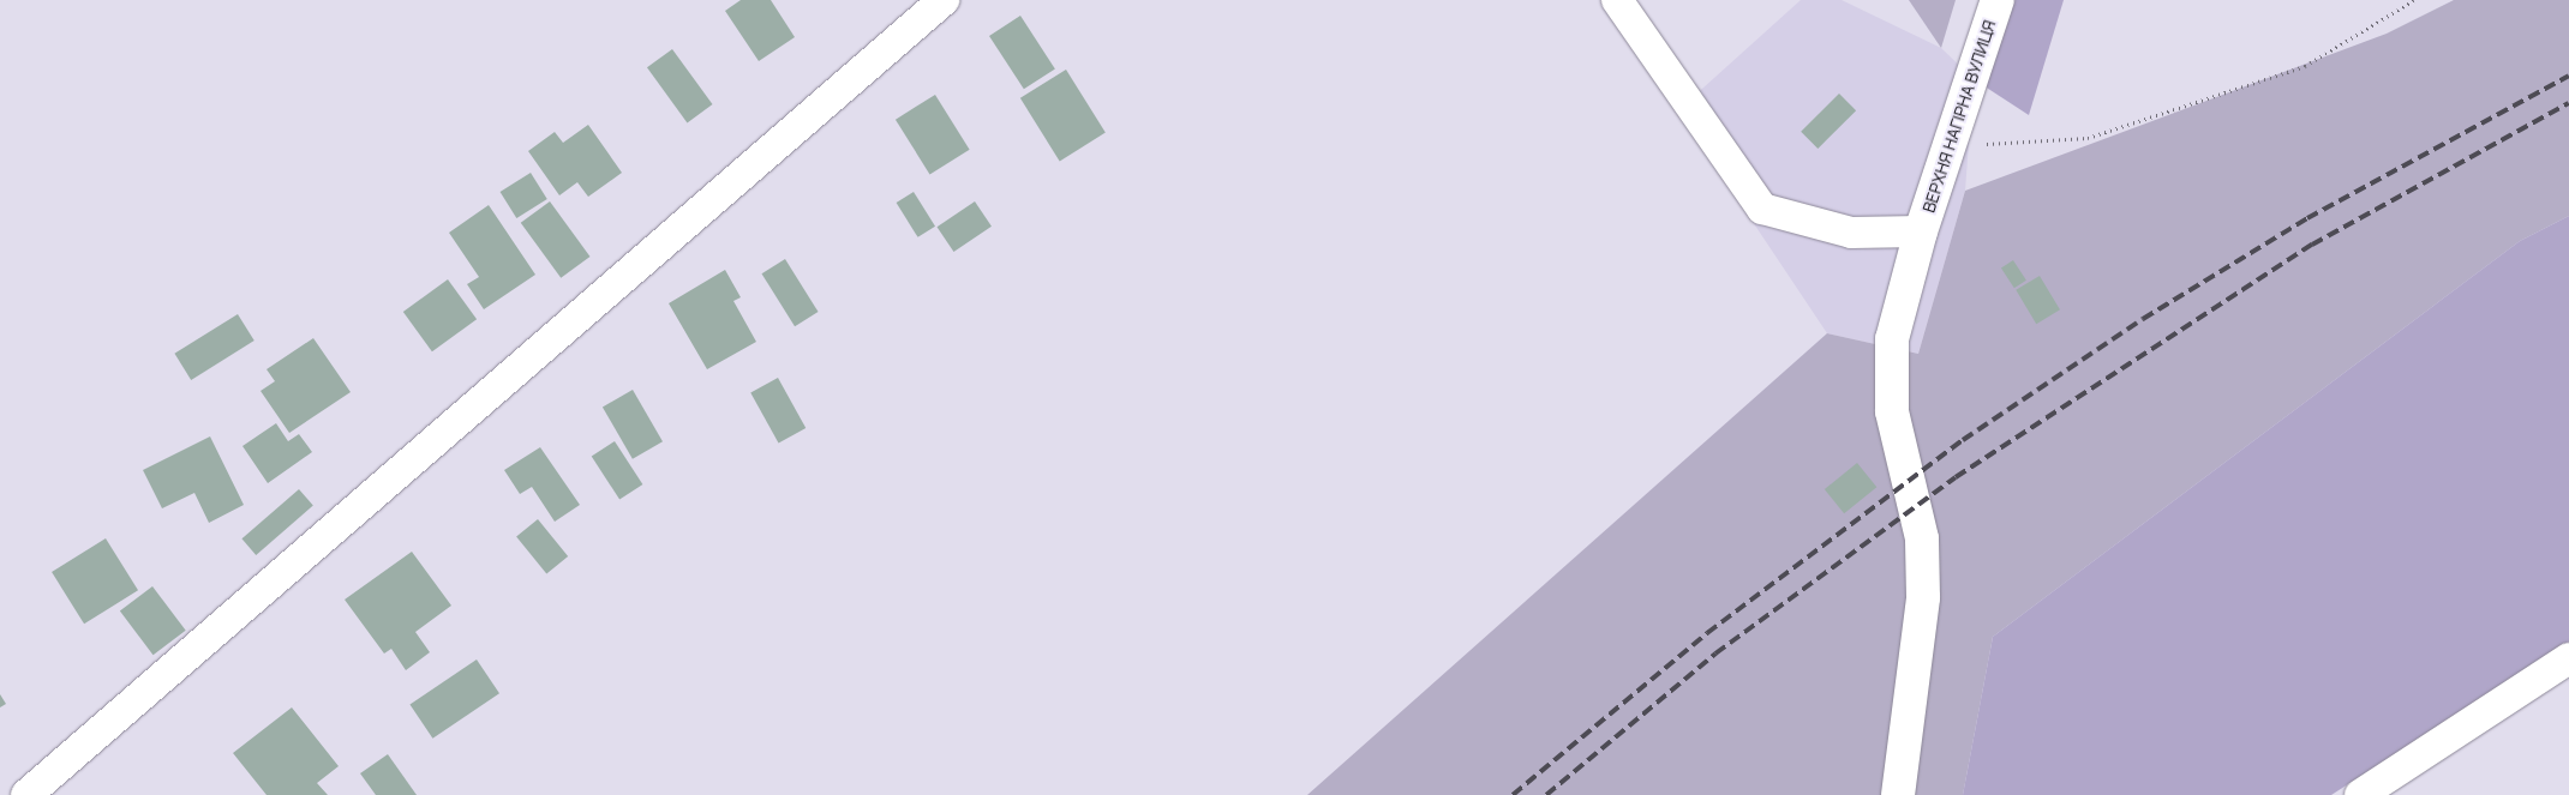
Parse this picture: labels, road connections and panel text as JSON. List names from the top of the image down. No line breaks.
{"streets":{"main road":["ВЕРХНЯ НАГІРНА ВУЛИЦЯ"]}}
